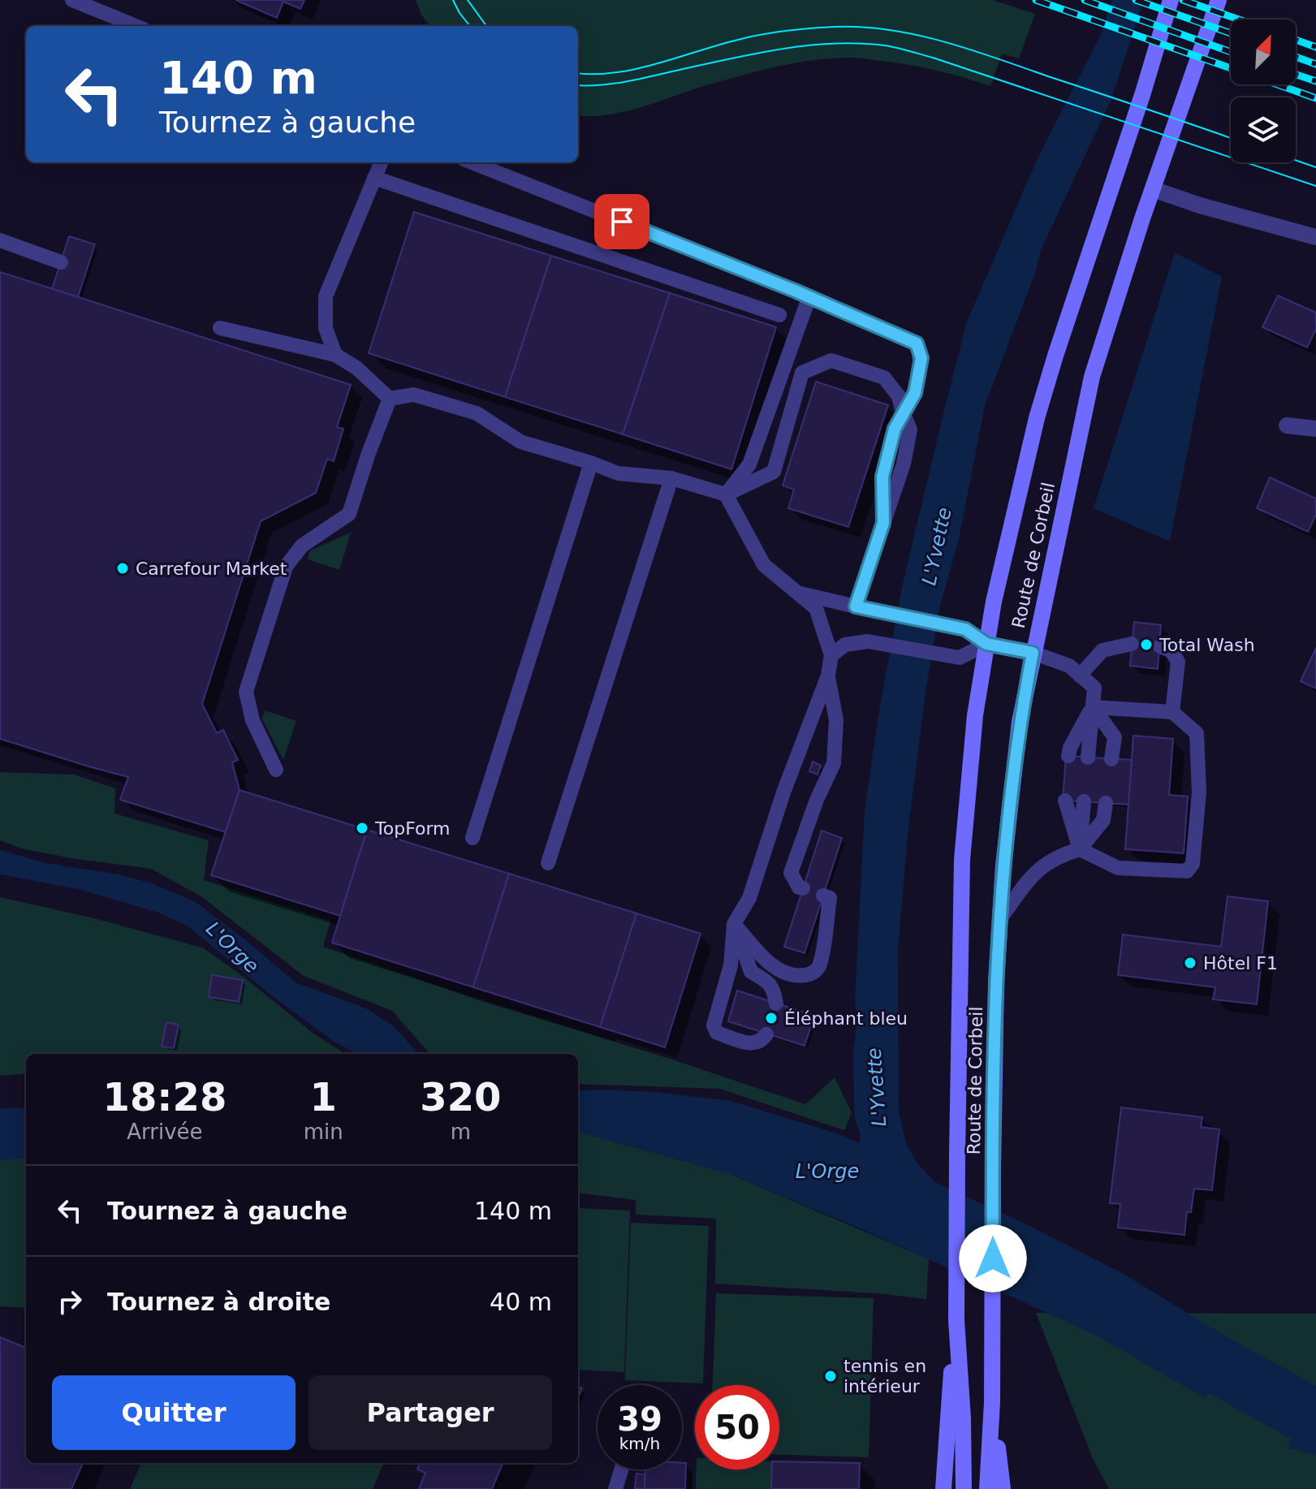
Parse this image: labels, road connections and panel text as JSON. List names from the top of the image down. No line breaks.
{"streets":{"main road":["Route de Corbeil"]},"water":["L'Yvette","L'Orge"],"places":["Carrefour Market","Total Wash","TopForm","Hôtel F1","Éléphant bleu","tennis en intérieur"],"north":"top right","page":{"turn":["140 m","Tournez à gauche"],"eta":["18:28","Arrivée","1","min","320","m"],"list":[{"name":"Tournez à gauche","value":"140 m"},{"name":"Tournez à droite","value":"40 m"}],"buttons":["Quitter","Partager"],"speed":"39 km/h","limit":"50"}}
